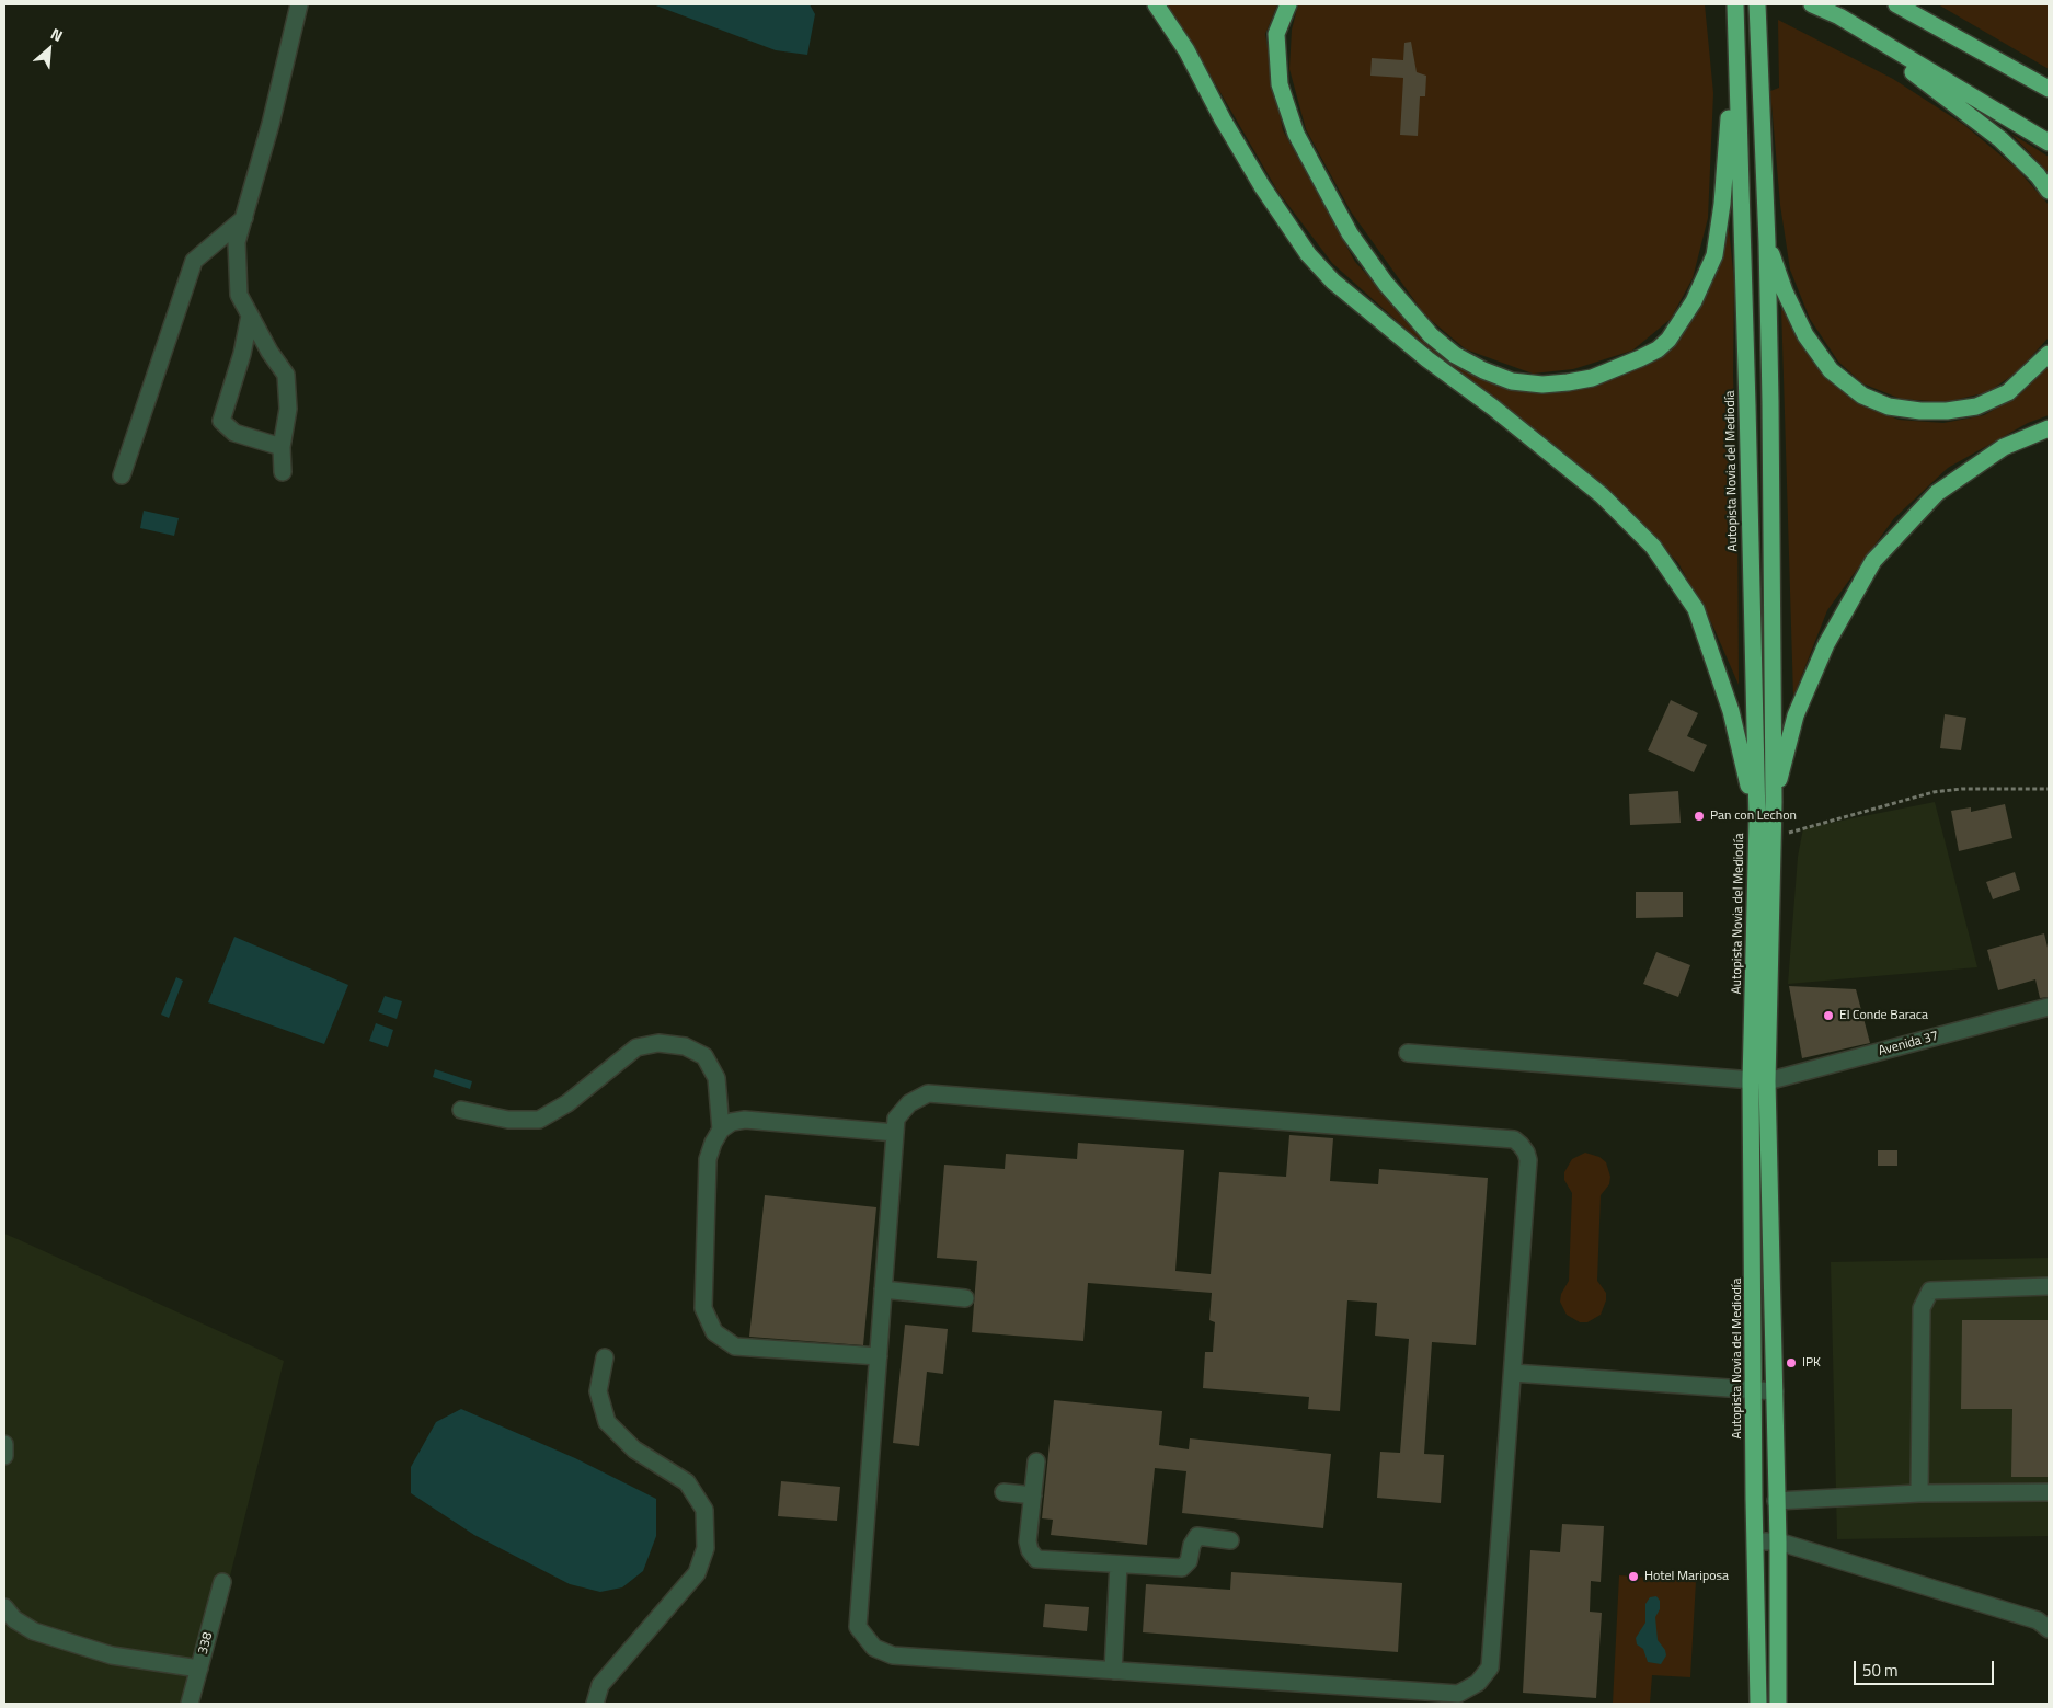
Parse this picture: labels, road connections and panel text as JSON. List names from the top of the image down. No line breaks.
{"streets":{"highway":["Autopista Novia del Mediodía"],"street":["Avenida 37","338"]},"crossings":[["Autopista Novia del Mediodía","Avenida 37"]],"places":["Pan con Lechon","El Conde Baraca","IPK","Hotel Mariposa"],"scale_bar":"50 m","north":"top right"}
